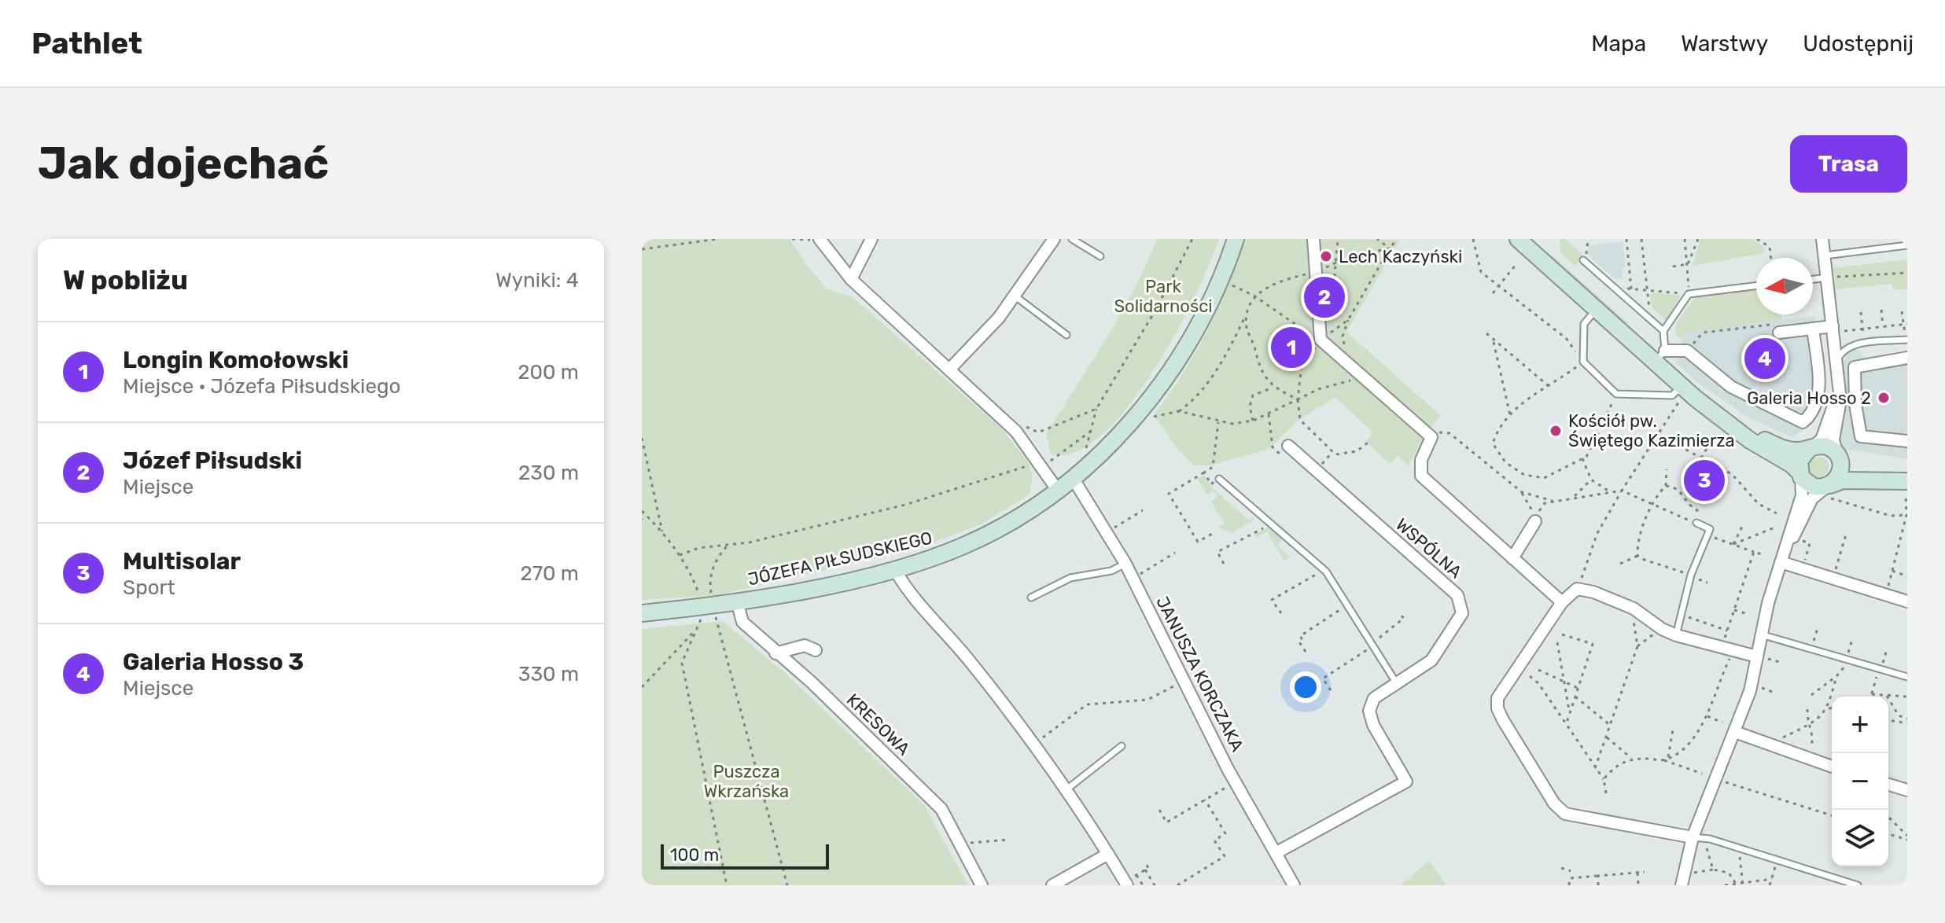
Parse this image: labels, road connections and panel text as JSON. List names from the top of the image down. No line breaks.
{"streets":{"street":["WSPÓLNA","JÓZEFA PIŁSUDSKIEGO","JANUSZA KORCZAKA","KRESOWA"]},"crossings":[["WSPÓLNA","JANUSZA KORCZAKA"],["JÓZEFA PIŁSUDSKIEGO","JANUSZA KORCZAKA"],["JÓZEFA PIŁSUDSKIEGO","KRESOWA"]],"parks":["Park Solidarności","Puszcza Wkrzańska"],"places":["Lech Kaczyński","Galeria Hosso 2","Kościół pw. Świętego Kazimierza"],"scale_bar":"100 m","north":"left","page":{"header":"Pathlet","nav":["Mapa","Warstwy","Udostępnij"],"buttons":"Trasa","title":"Jak dojechać","heading":["W pobliżu","Wyniki: 4"],"pins":["2","1","4","3"],"list":[{"mark":"1","name":"Longin Komołowski","note":"Miejsce · Józefa Piłsudskiego","value":"200 m"},{"mark":"2","name":"Józef Piłsudski","note":"Miejsce","value":"230 m"},{"mark":"3","name":"Multisolar","note":"Sport","value":"270 m"},{"mark":"4","name":"Galeria Hosso 3","note":"Miejsce","value":"330 m"}],"map_buttons":["+","−"],"scale":"100 m"}}
